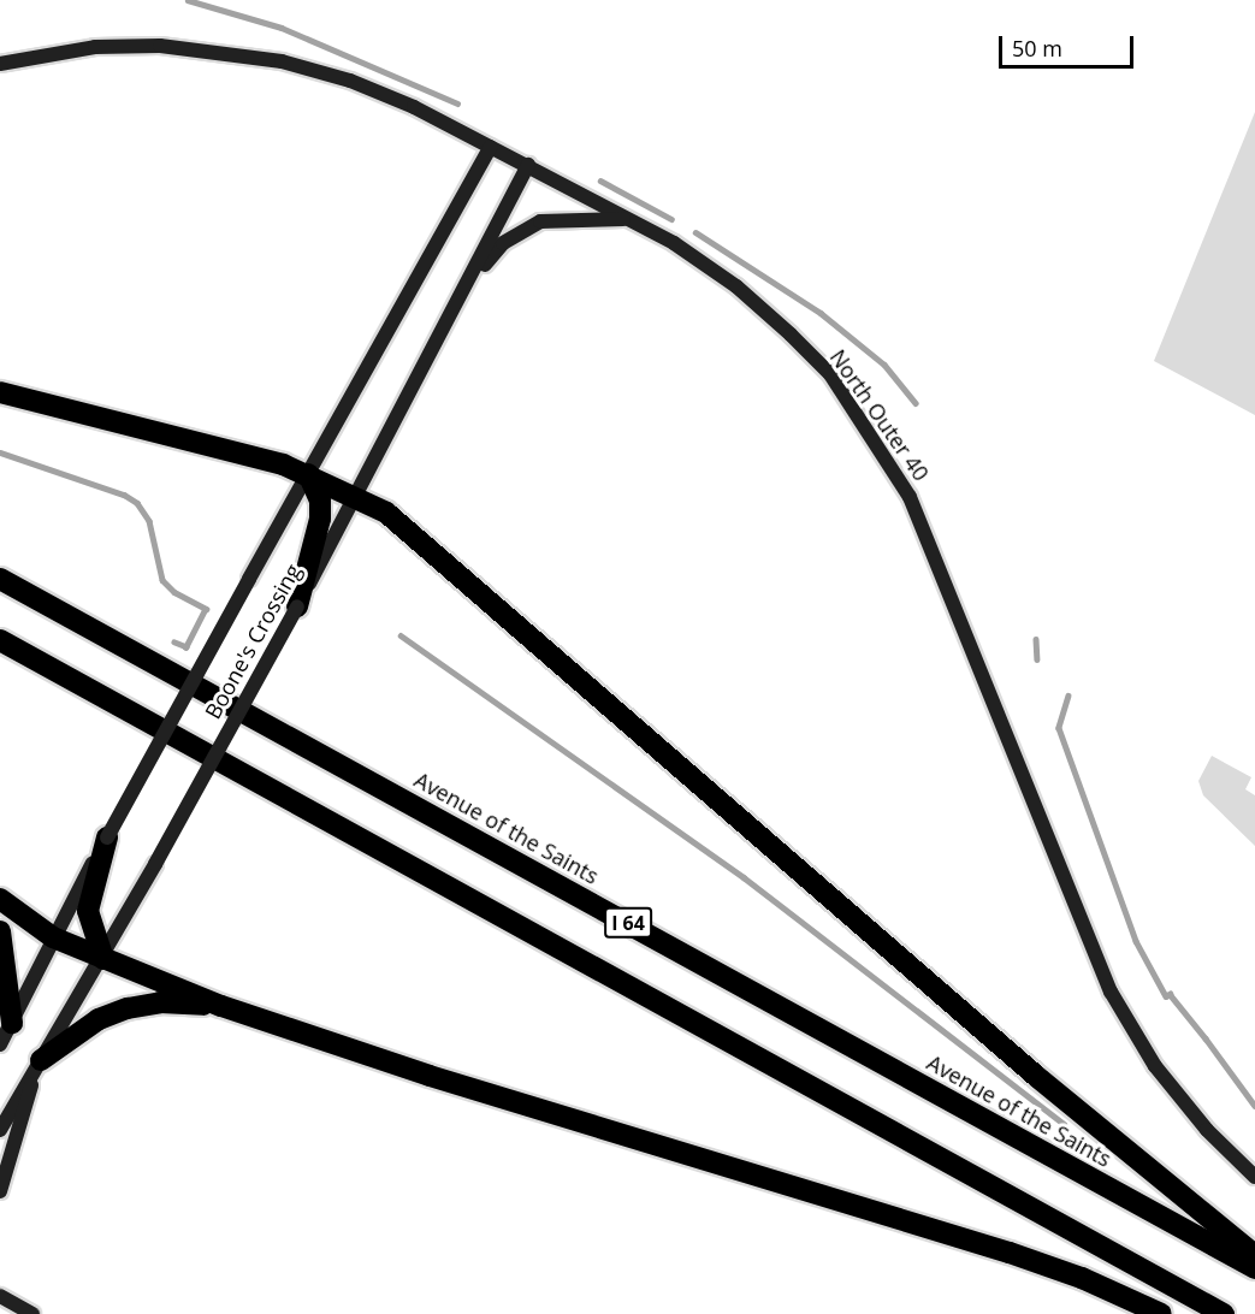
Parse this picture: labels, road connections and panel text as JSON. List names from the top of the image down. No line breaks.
{"streets":{"highway":["Avenue of the Saints","I 64"],"street":["North Outer 40","Boone's Crossing"]},"crossings":[["North Outer 40","Boone's Crossing"]],"scale_bar":"50 m"}
